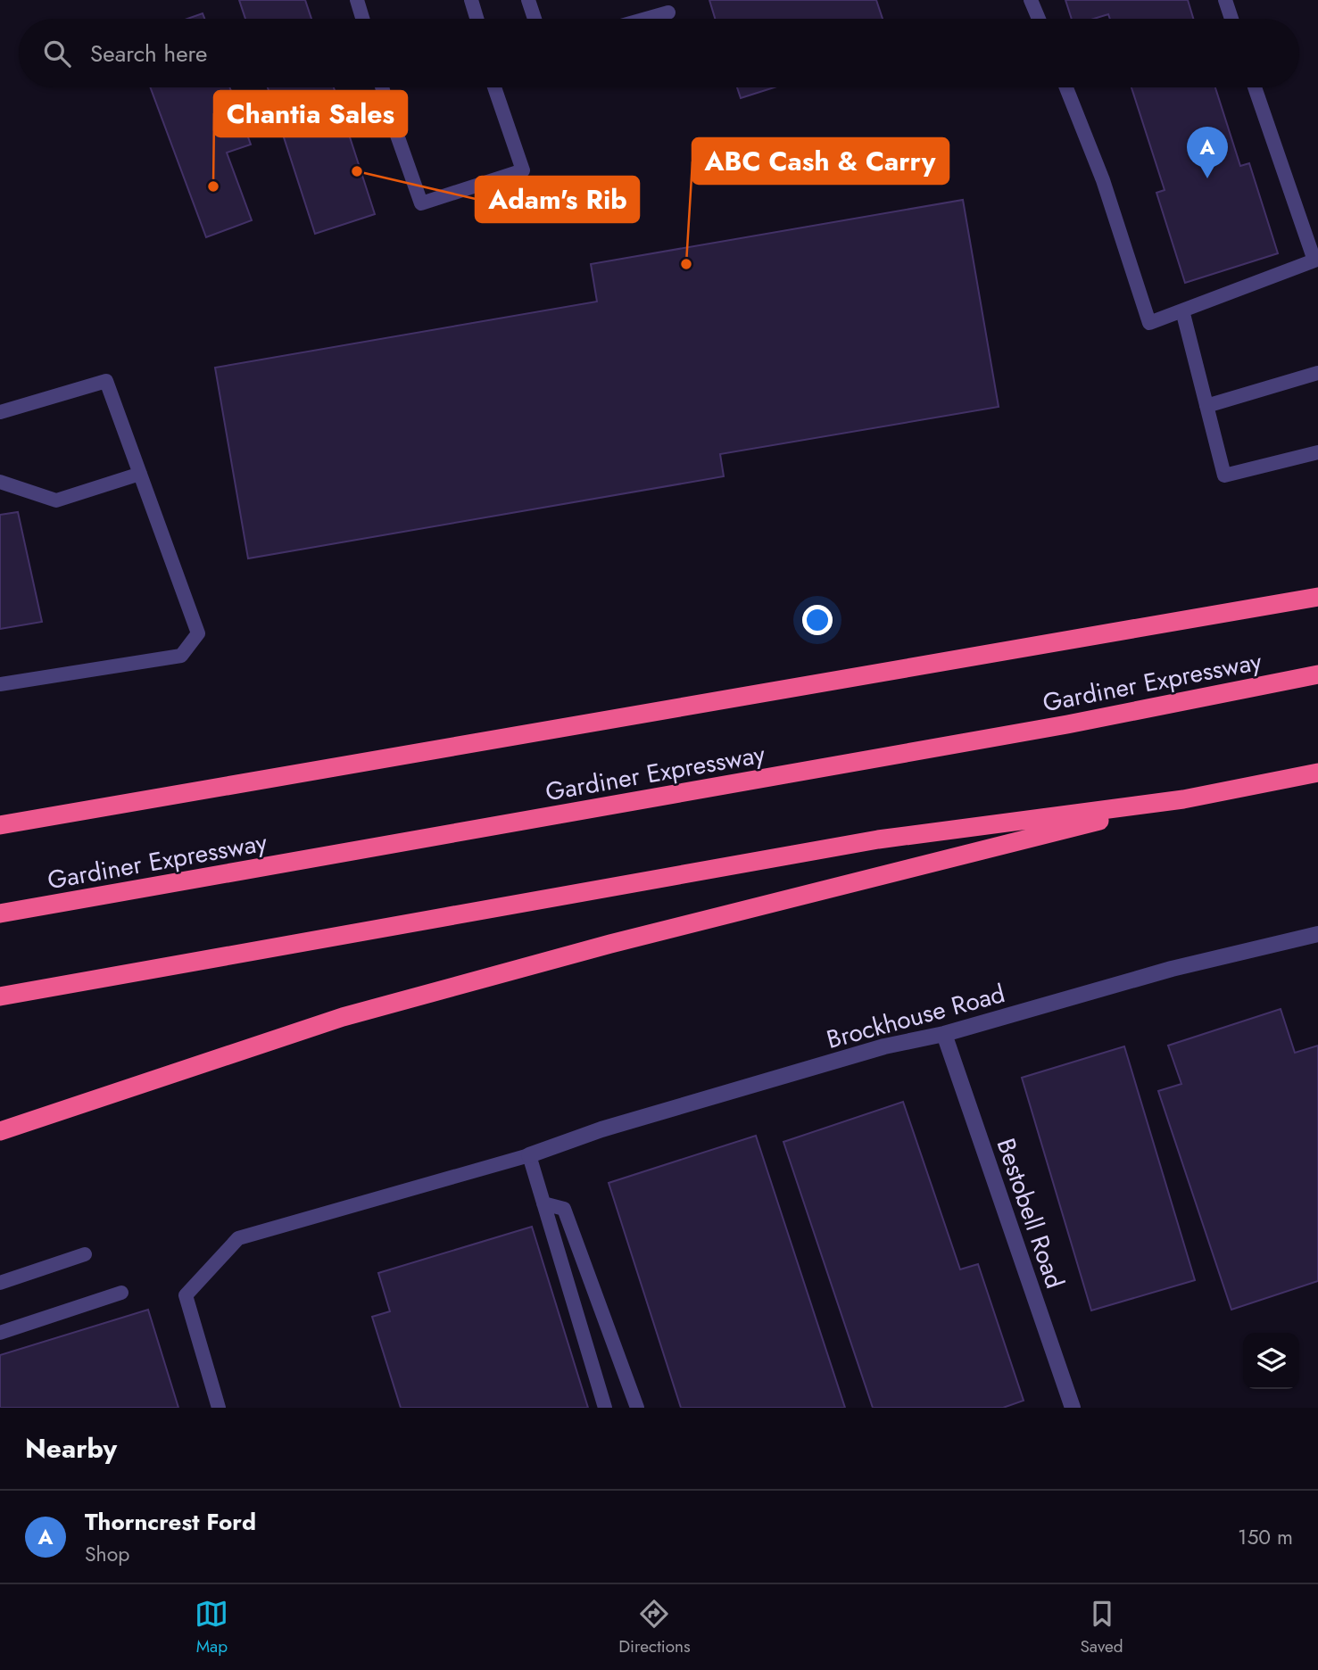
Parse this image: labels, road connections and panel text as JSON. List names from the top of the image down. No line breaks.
{"streets":{"highway":["Gardiner Expressway"],"street":["Brockhouse Road","Bestobell Road"]},"crossings":[["Brockhouse Road","Bestobell Road"]],"places":["Adam's Rib","Chantia Sales","ABC Cash & Carry"],"page":{"search":"Search here","pins":"A","heading":"Nearby","list":[{"mark":"A","name":"Thorncrest Ford","note":"Shop","value":"150 m"}],"nav":["Map","Directions","Saved"]}}
